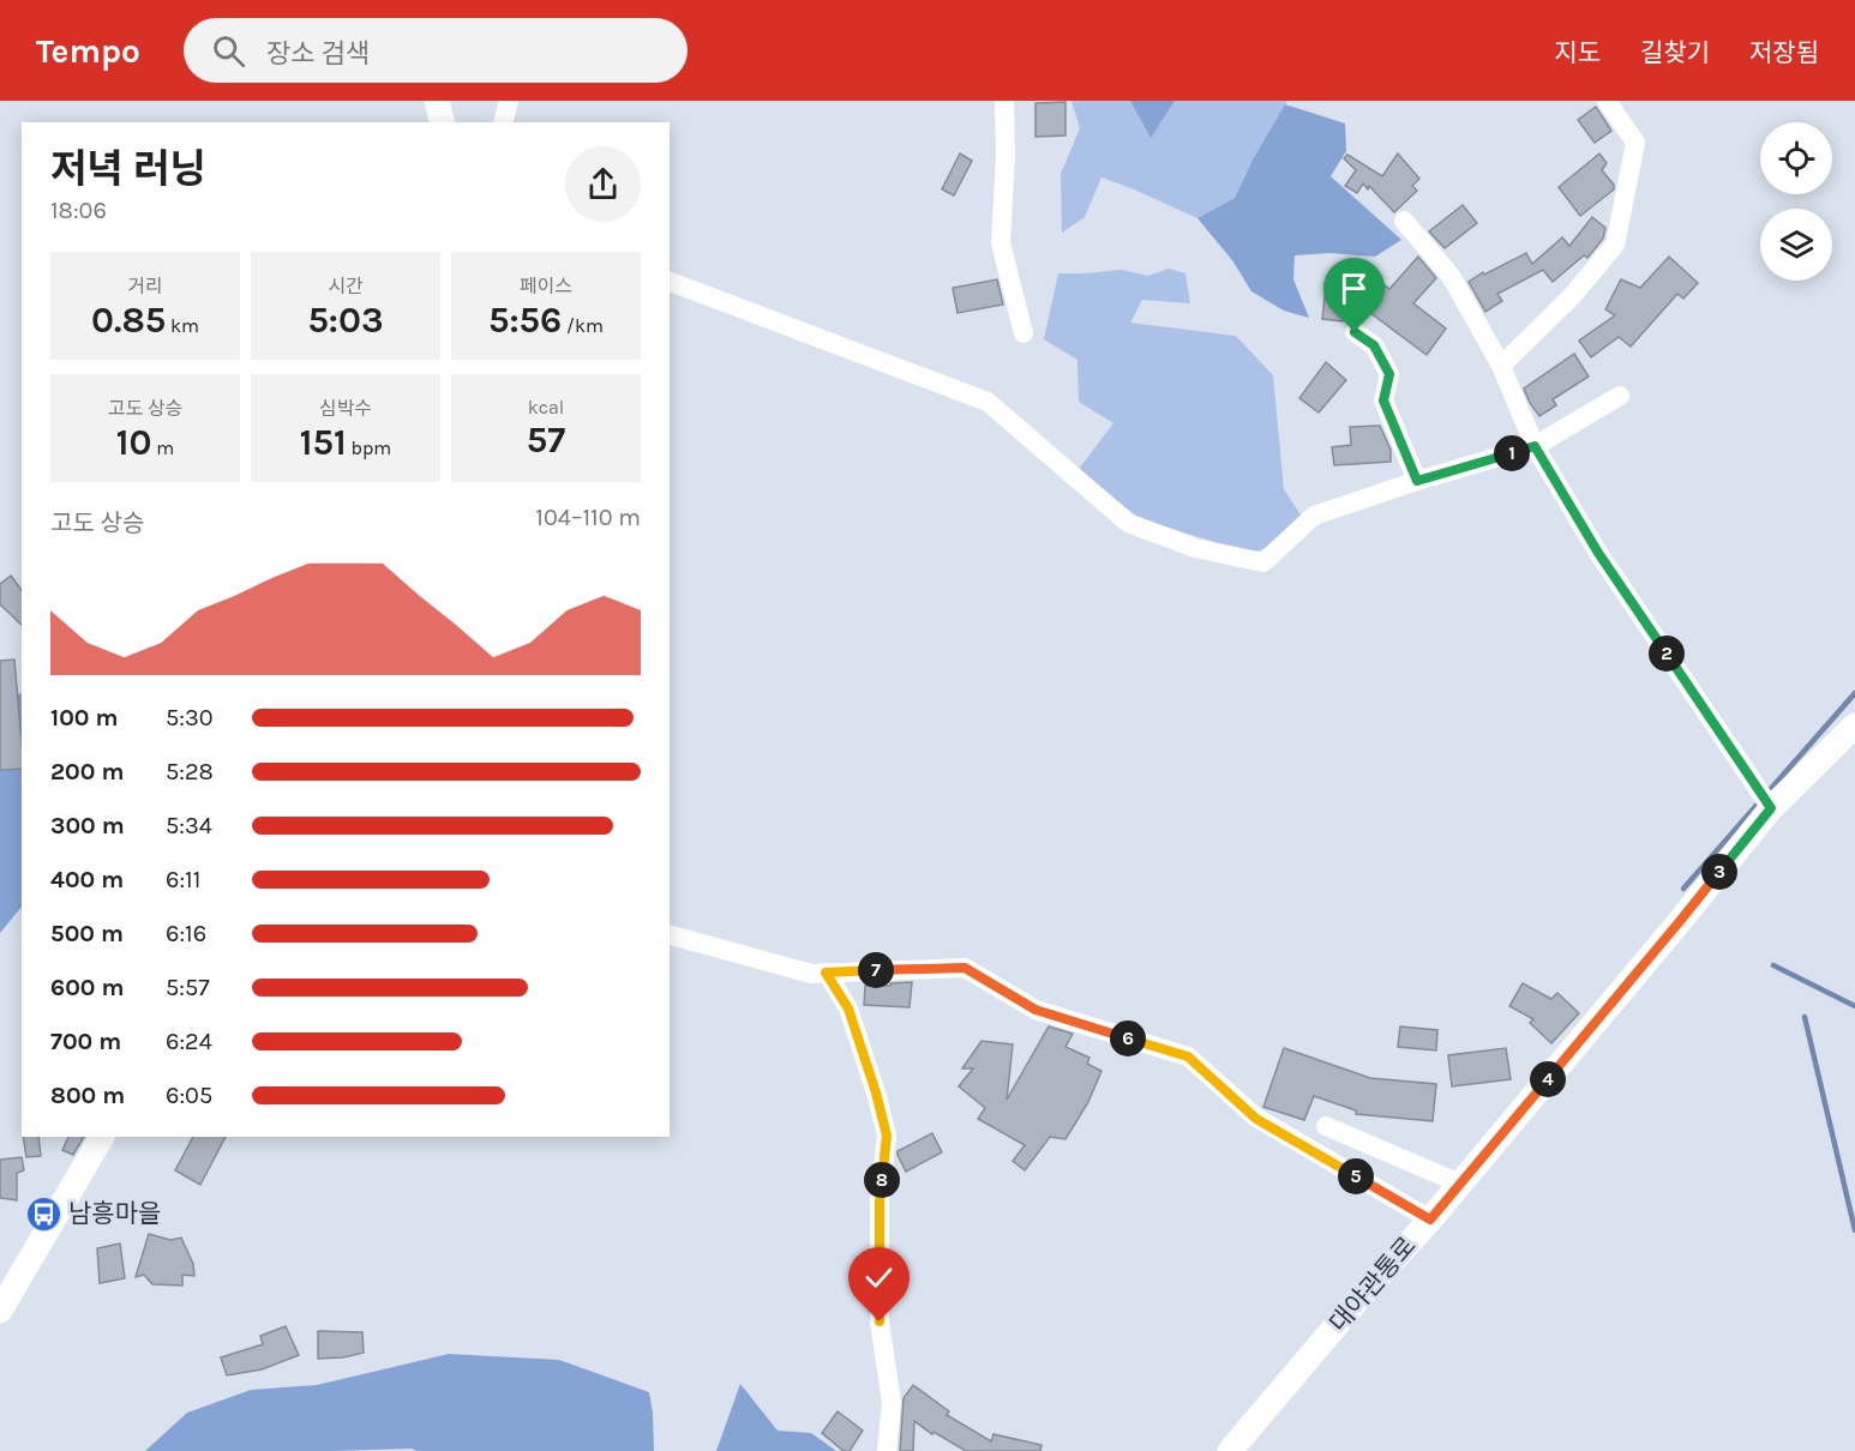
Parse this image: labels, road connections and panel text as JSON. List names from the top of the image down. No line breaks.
{"streets":{"main road":["대야관통로"]},"places":{"bus stop":["남흥마을"]},"page":{"header":"Tempo","search":"장소 검색","nav":["지도","길찾기","저장됨"],"heading":["저녁 러닝","18:06"],"stats":[["거리","0.85 km"],["시간","5:03"],["페이스","5:56 /km"],["고도 상승","10 m"],["심박수","151 bpm"],["kcal","57"]],"pins":["1","2","3","7","6","4","5","8"],"chart":["고도 상승","104–110 m"],"list":[{"name":"100 m","note":"5:30"},{"name":"200 m","note":"5:28"},{"name":"300 m","note":"5:34"},{"name":"400 m","note":"6:11"},{"name":"500 m","note":"6:16"},{"name":"600 m","note":"5:57"},{"name":"700 m","note":"6:24"},{"name":"800 m","note":"6:05"}]}}
